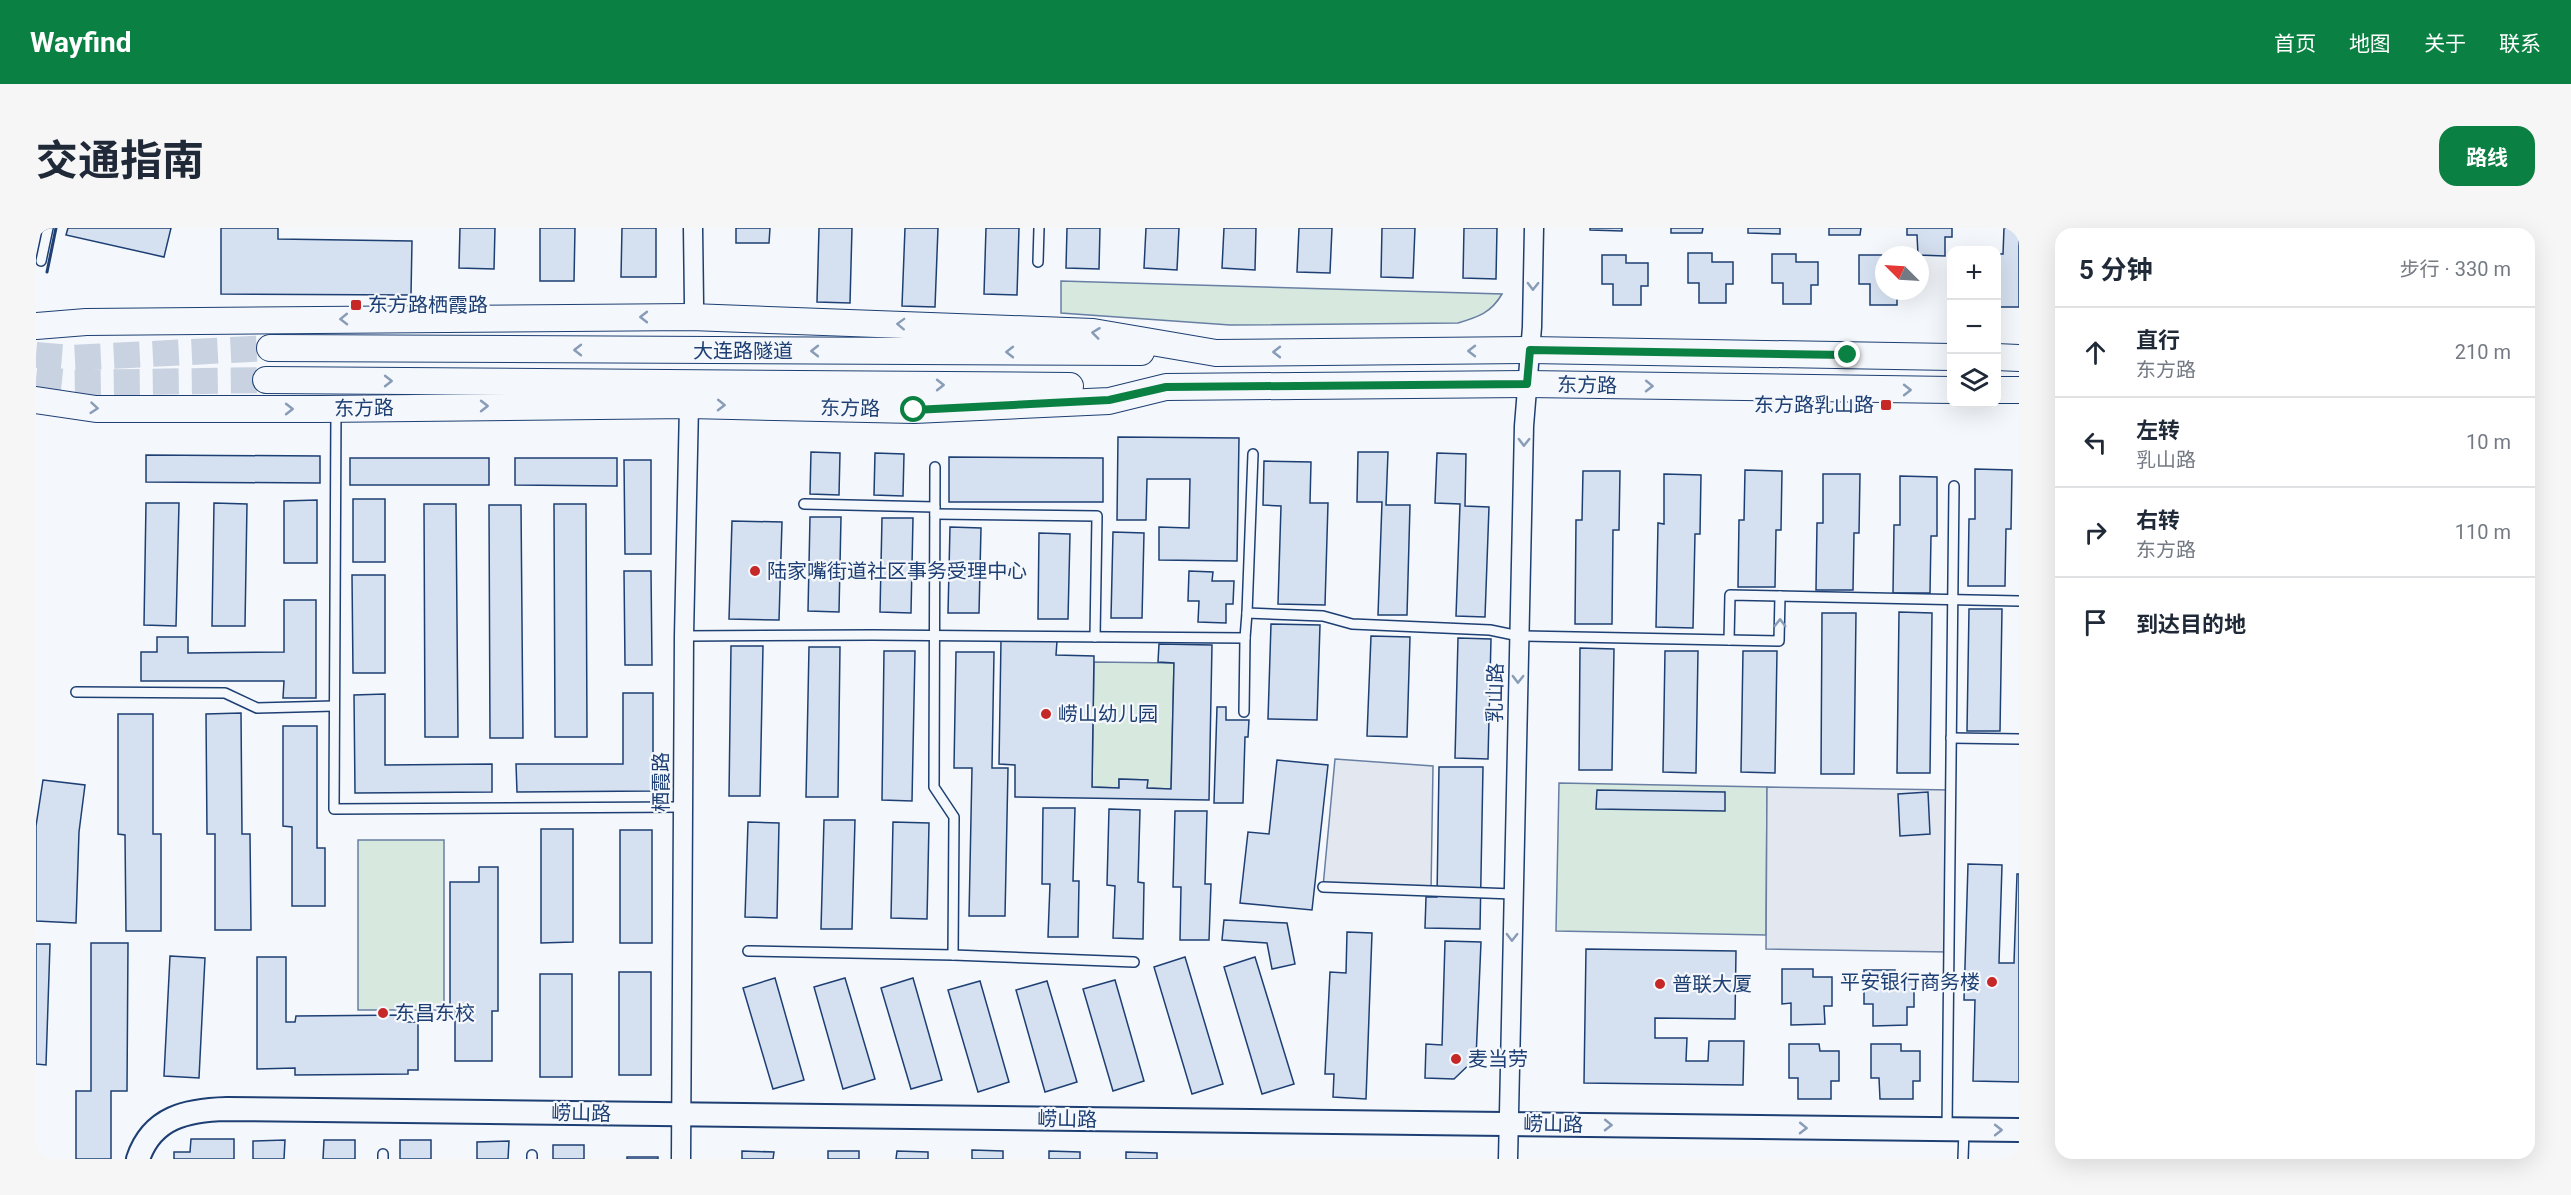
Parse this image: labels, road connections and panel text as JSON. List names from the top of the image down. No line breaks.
{"streets":{"main road":["大连路隧道","东方路"],"street":["乳山路","栖霞路","崂山路"]},"crossings":[["大连路隧道","东方路"],["东方路","乳山路"],["东方路","栖霞路"],["乳山路","崂山路"],["栖霞路","崂山路"]],"one_way":["乳山路"],"places":{"transit":["东方路栖霞路","东方路乳山路"],"other":["陆家嘴街道社区事务受理中心","崂山幼儿园","平安银行商务楼","普联大厦","东昌东校","麦当劳"]},"north":"top left","page":{"header":"Wayfind","nav":["首页","地图","关于","联系"],"title":"交通指南","buttons":"路线","heading":["5 分钟","步行 · 330 m"],"map_buttons":["+","−"],"list":[["直行","东方路","210 m"],["左转","乳山路","10 m"],["右转","东方路","110 m"],"到达目的地"]}}
